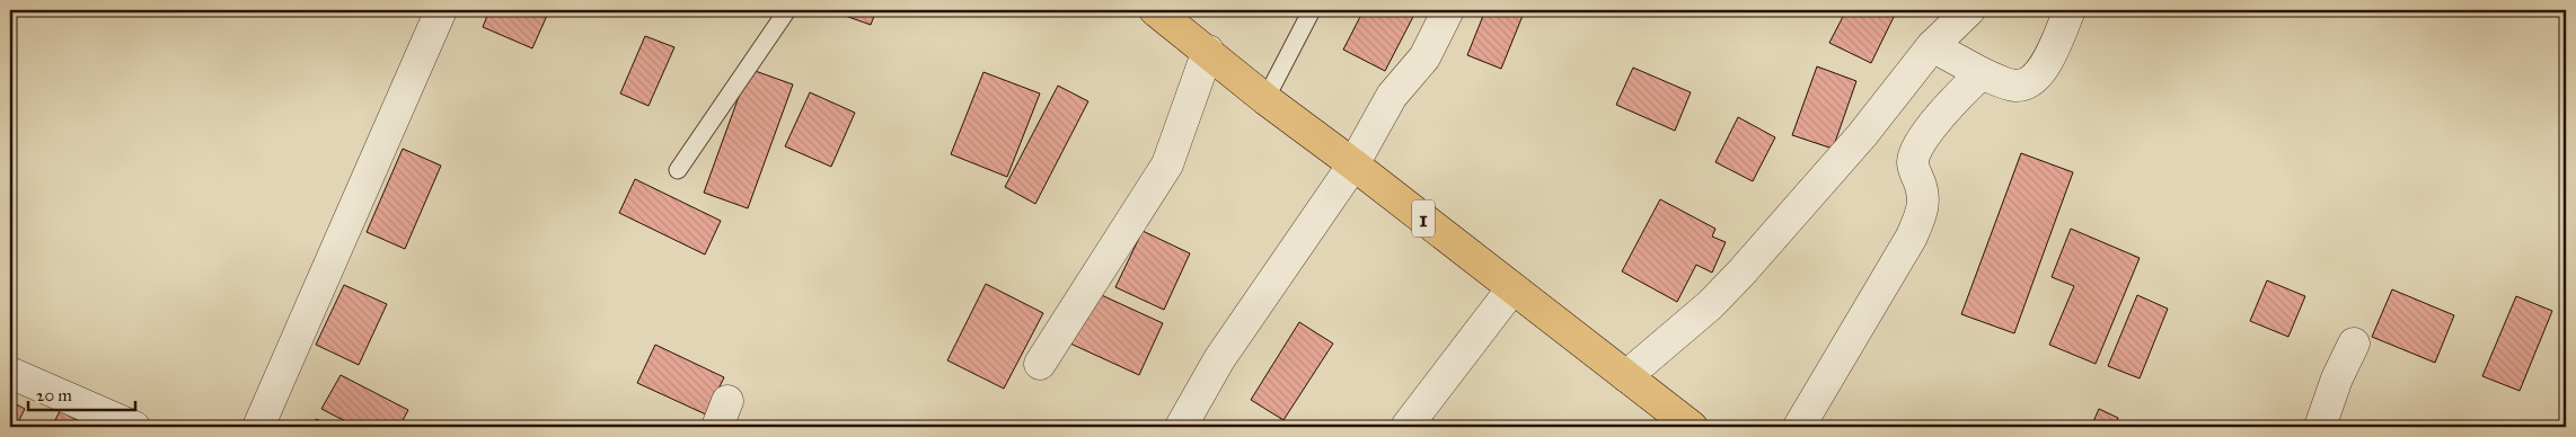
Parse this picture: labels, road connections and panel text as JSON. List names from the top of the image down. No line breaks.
{"streets":{"highway":["1"]},"scale_bar":"20 m"}
